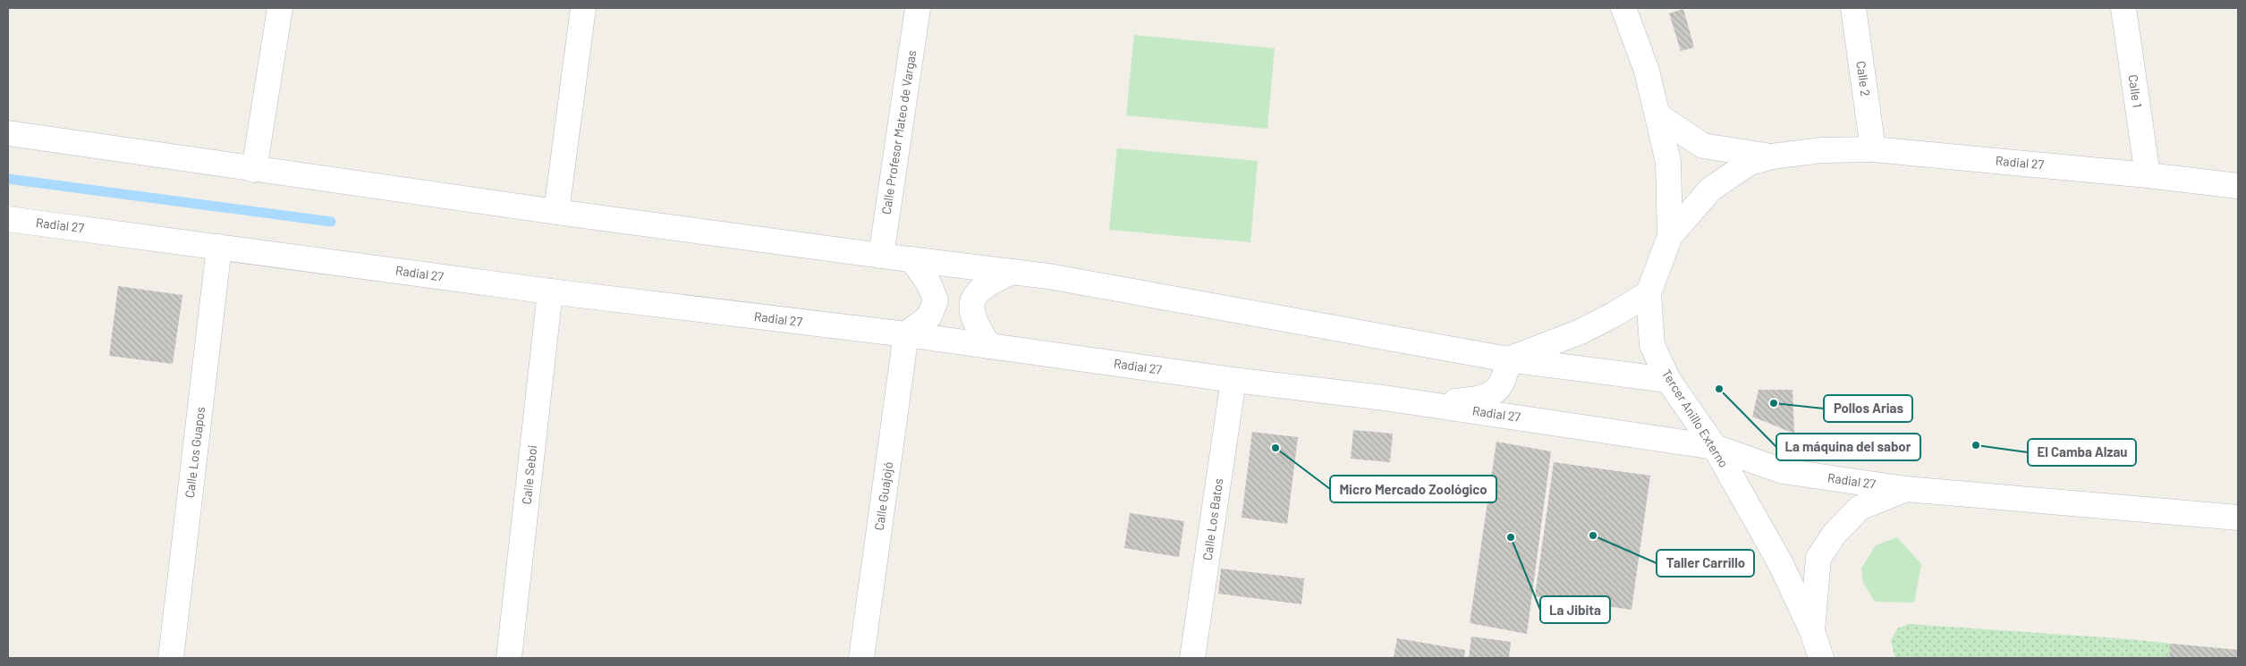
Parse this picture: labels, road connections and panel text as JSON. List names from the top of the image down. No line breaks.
{"streets":{"street":["Calle 2","Calle 1","Calle Profesor Mateo de Vargas","Radial 27","Tercer Anillo Externo","Calle Los Guapos","Calle Seboi","Calle Guajojó","Calle Los Batos"]},"crossings":[["Calle 2","Radial 27"],["Calle 1","Radial 27"],["Radial 27","Tercer Anillo Externo"],["Radial 27","Calle Los Guapos"],["Radial 27","Calle Seboi"],["Radial 27","Calle Guajojó"],["Radial 27","Calle Los Batos"]],"places":["La máquina del sabor","Pollos Arias","El Camba Alzau","Micro Mercado Zoológico","Taller Carrillo","La Jibita"]}
